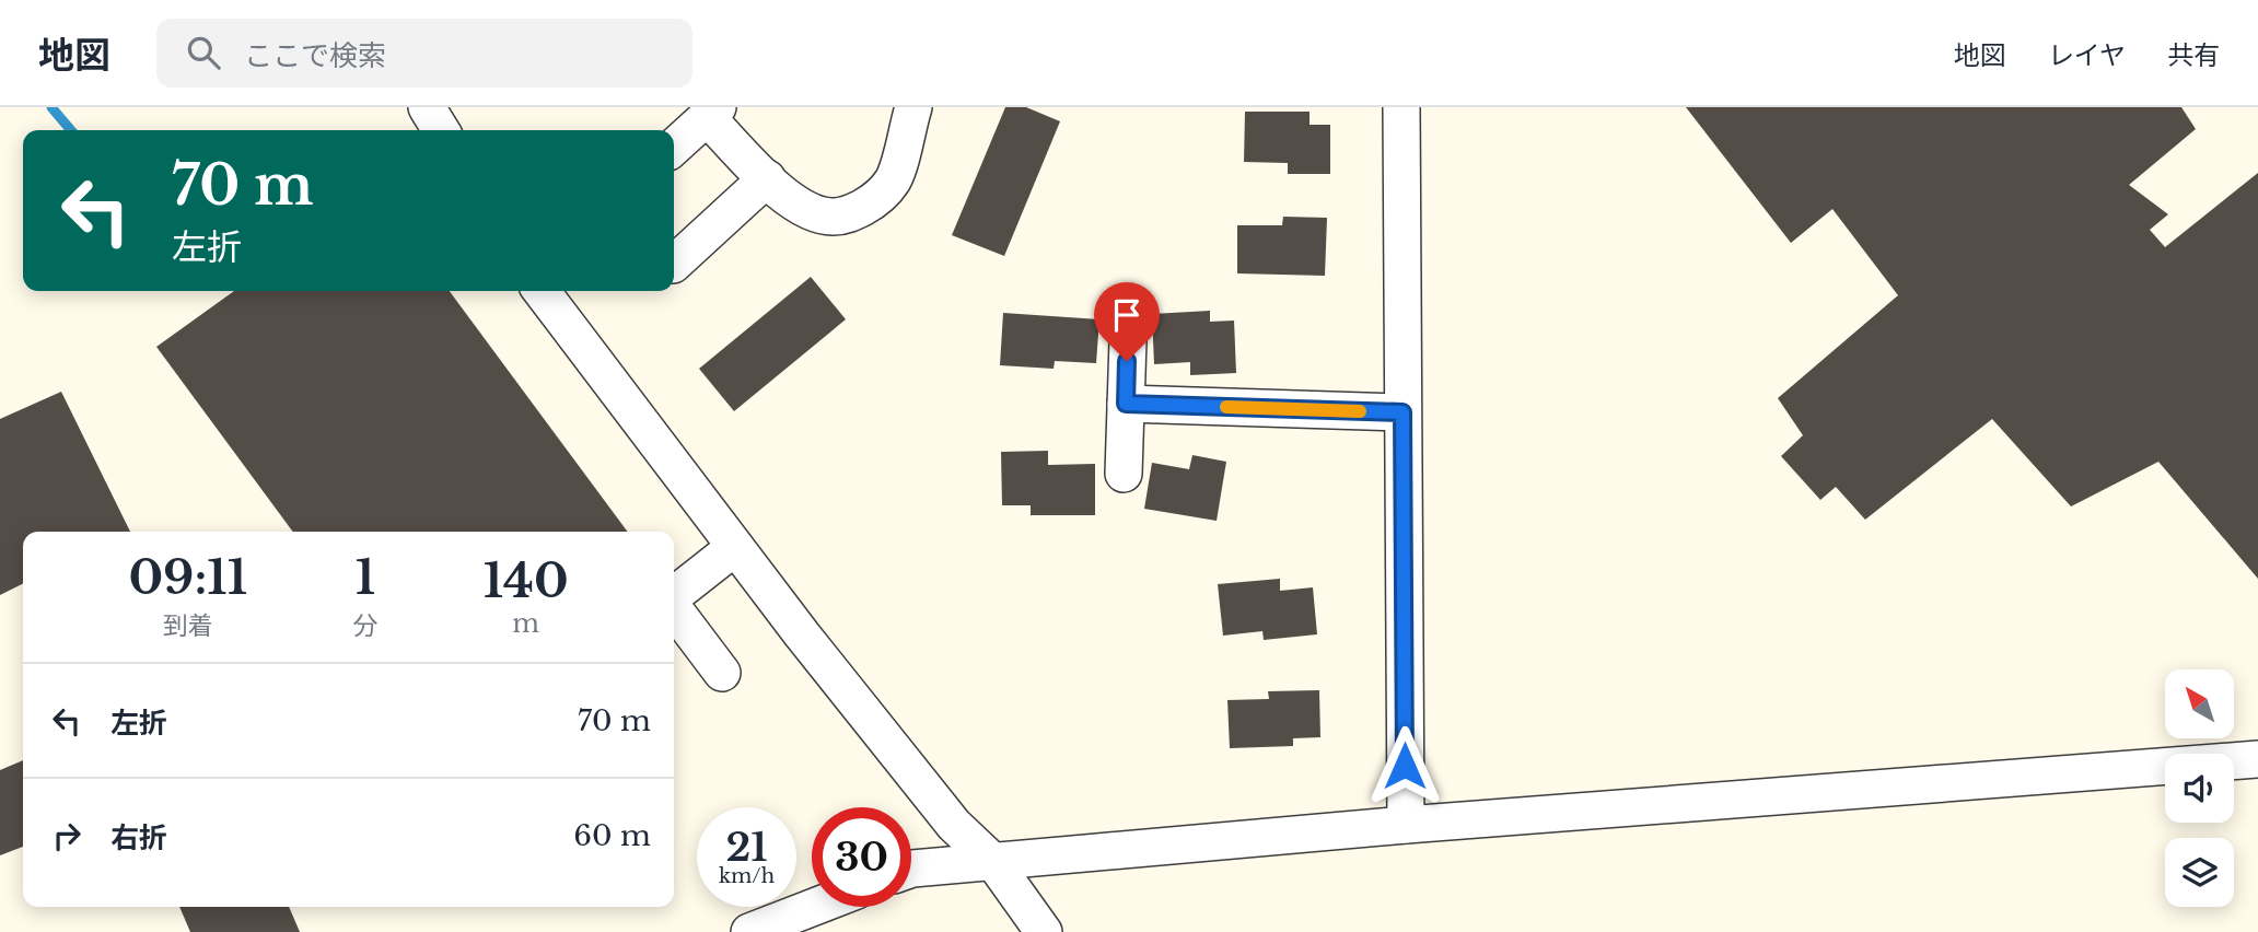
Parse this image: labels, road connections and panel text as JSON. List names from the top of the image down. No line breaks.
{"north":"top left","page":{"header":"地図","search":"ここで検索","nav":["地図","レイヤ","共有"],"turn":["70 m","左折"],"eta":["09:11","到着","1","分","140","m"],"list":[{"name":"左折","value":"70 m"},{"name":"右折","value":"60 m"}],"speed":"21 km/h","limit":"30"}}
